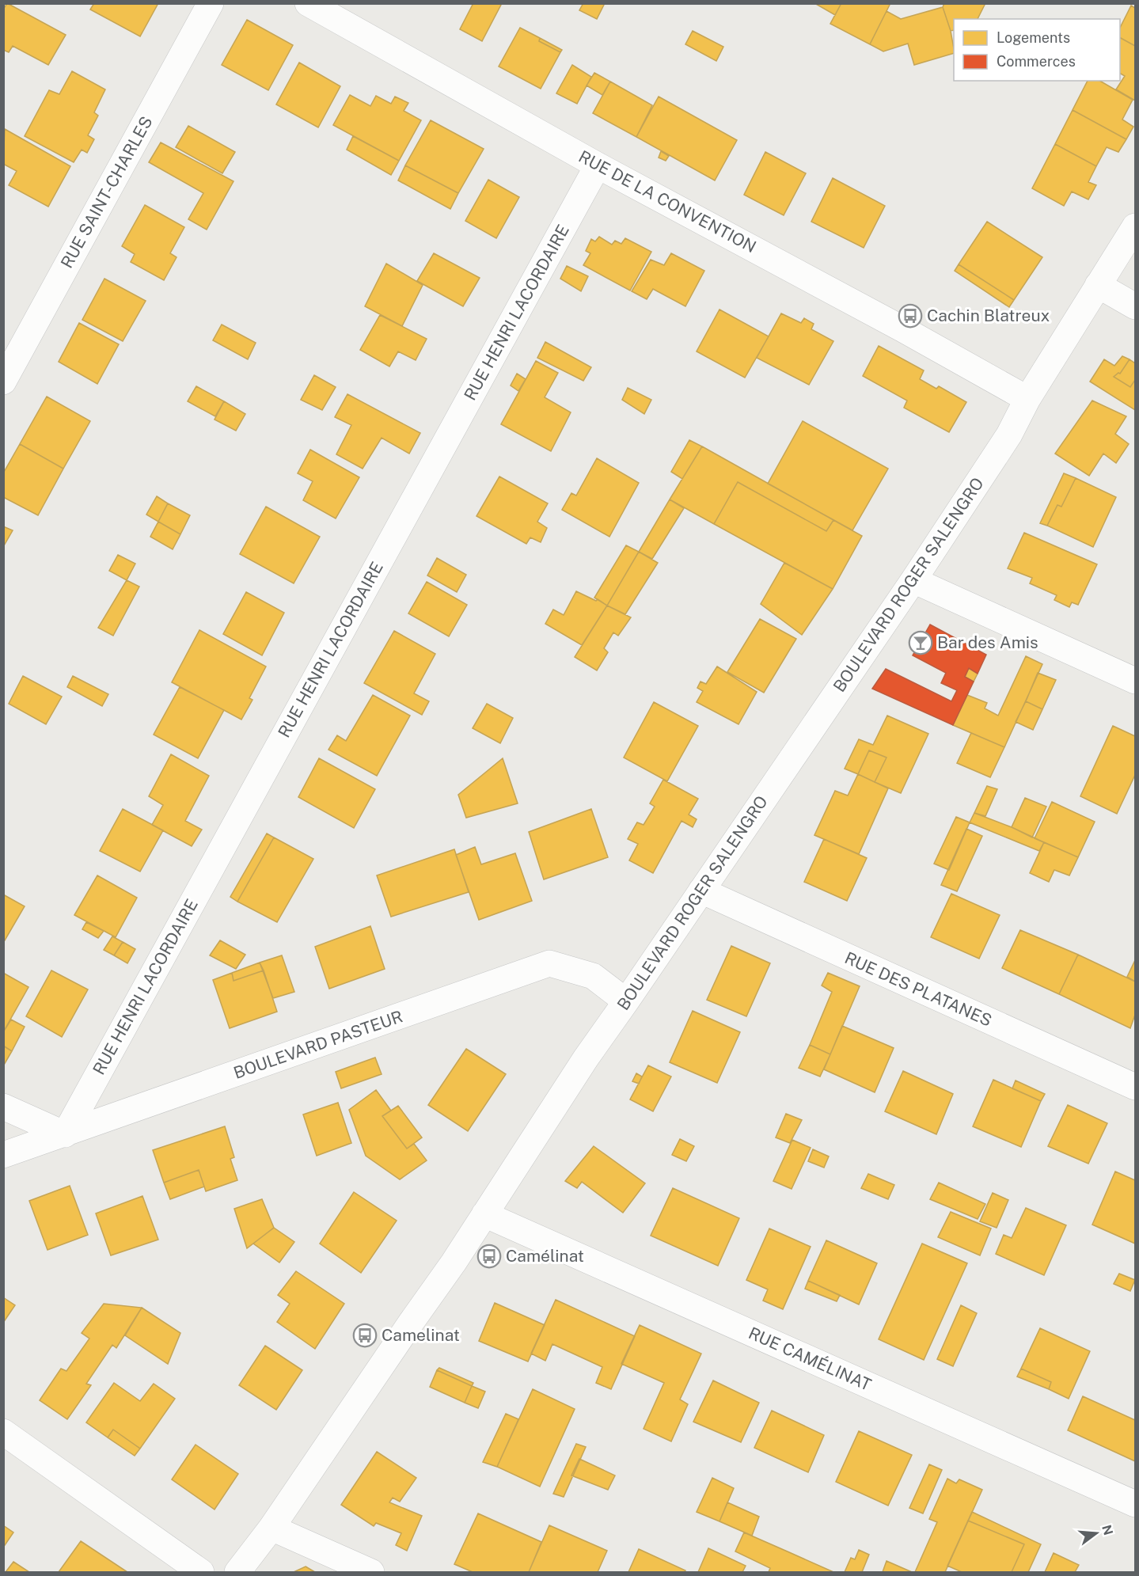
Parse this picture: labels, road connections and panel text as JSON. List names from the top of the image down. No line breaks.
{"streets":{"street":["RUE SAINT-CHARLES","RUE DE LA CONVENTION","RUE HENRI LACORDAIRE","BOULEVARD ROGER SALENGRO","RUE DES PLATANES","BOULEVARD PASTEUR","RUE CAMÉLINAT"]},"crossings":[["RUE DE LA CONVENTION","RUE HENRI LACORDAIRE"],["RUE DE LA CONVENTION","BOULEVARD ROGER SALENGRO"],["RUE HENRI LACORDAIRE","BOULEVARD PASTEUR"],["BOULEVARD ROGER SALENGRO","RUE DES PLATANES"],["BOULEVARD ROGER SALENGRO","BOULEVARD PASTEUR"],["BOULEVARD ROGER SALENGRO","RUE CAMÉLINAT"]],"places":{"bus stop":["Cachin Blatreux","Camélinat","Camelinat"],"bar":["Bar des Amis"]},"legend":["Logements","Commerces"],"north":"right"}
